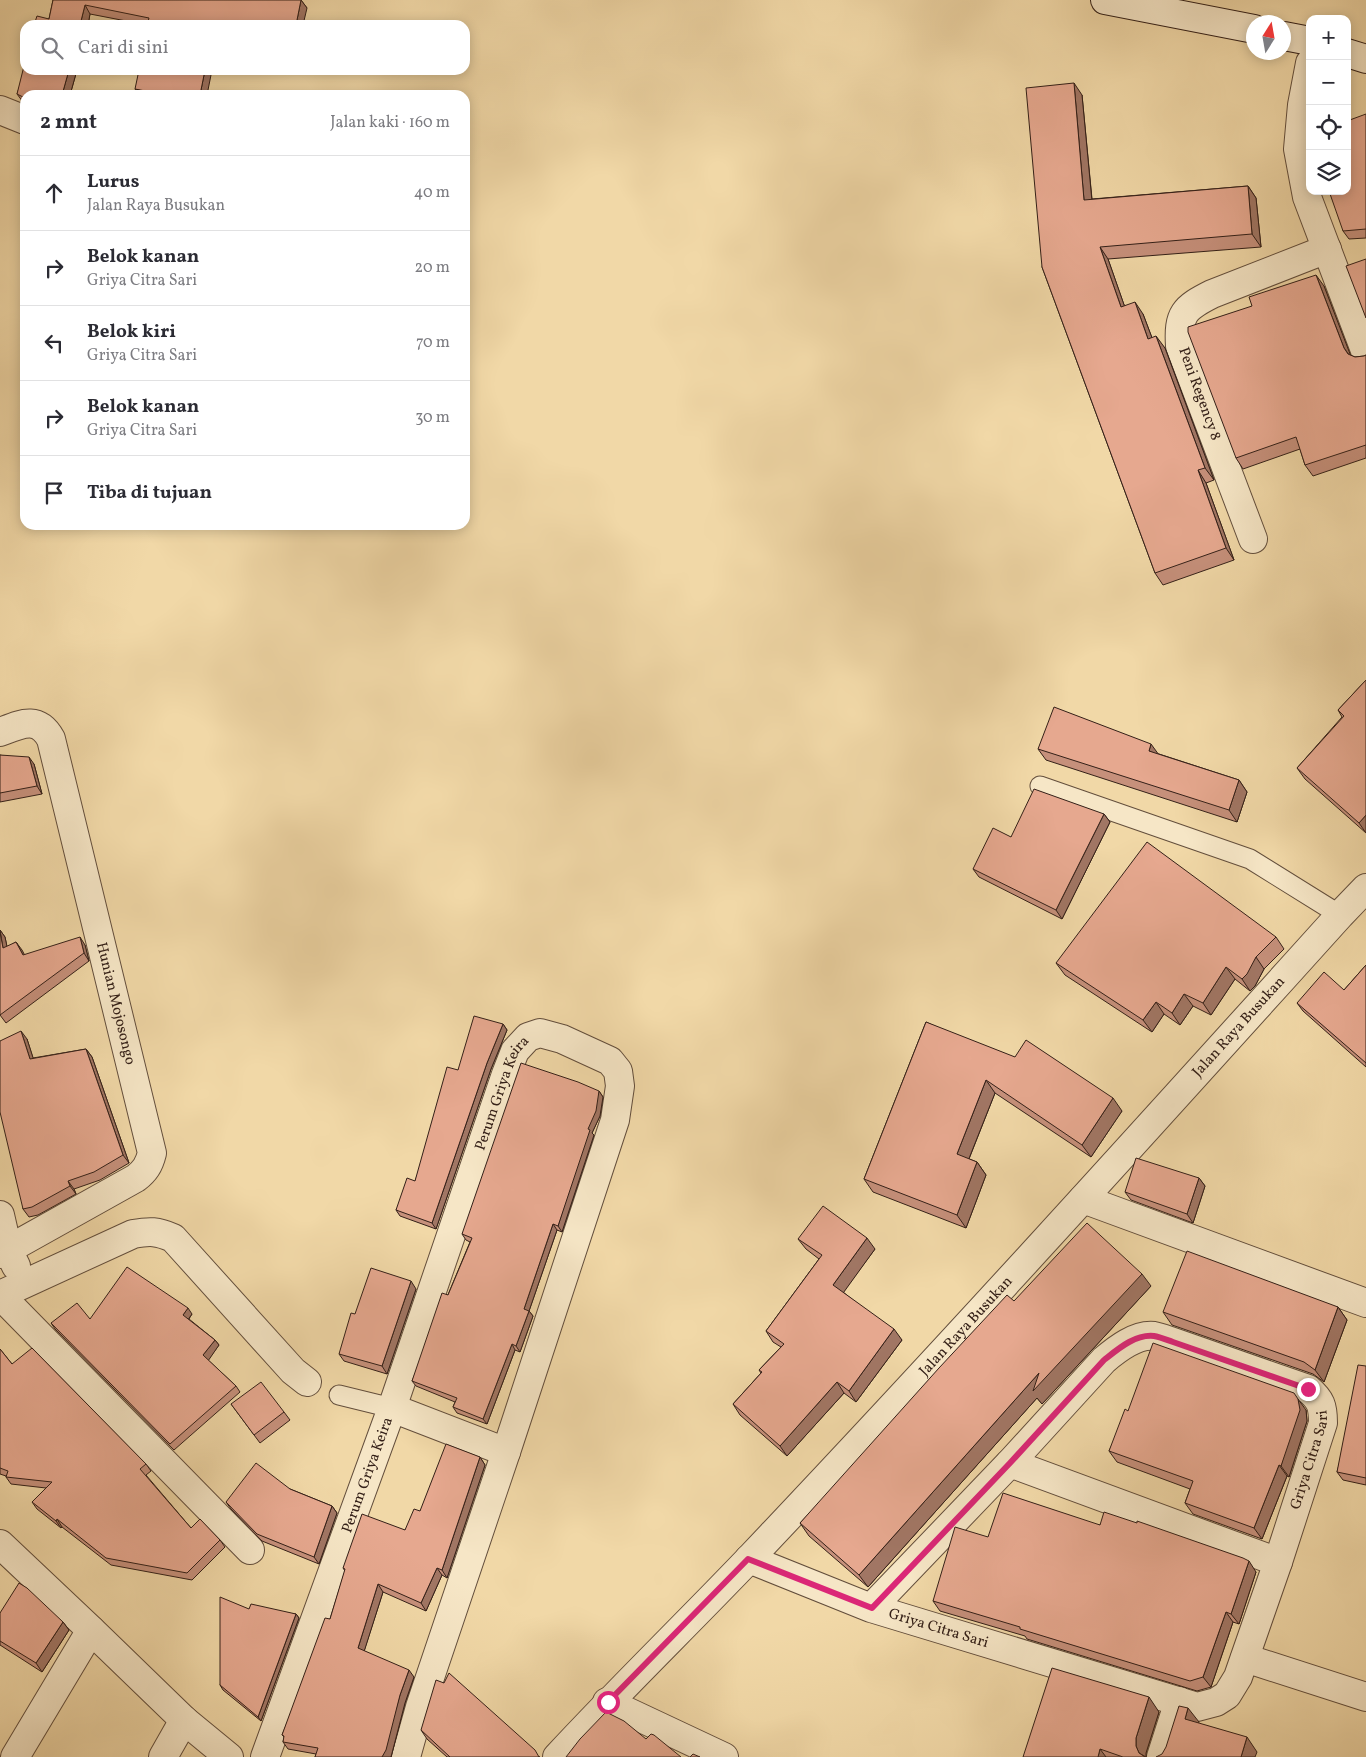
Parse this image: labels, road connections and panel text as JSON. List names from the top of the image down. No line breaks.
{"streets":{"street":["Peni Regency 8","Hunian Mojosongo","Jalan Raya Busukan","Perum Griya Keira","Griya Citra Sari"]},"crossings":[["Jalan Raya Busukan","Griya Citra Sari"]],"north":"top","page":{"map_buttons":["+","−"],"search":"Cari di sini","heading":["2 mnt","Jalan kaki · 160 m"],"list":[["Lurus","Jalan Raya Busukan","40 m"],["Belok kanan","Griya Citra Sari","20 m"],["Belok kiri","Griya Citra Sari","70 m"],["Belok kanan","Griya Citra Sari","30 m"],"Tiba di tujuan"]}}
